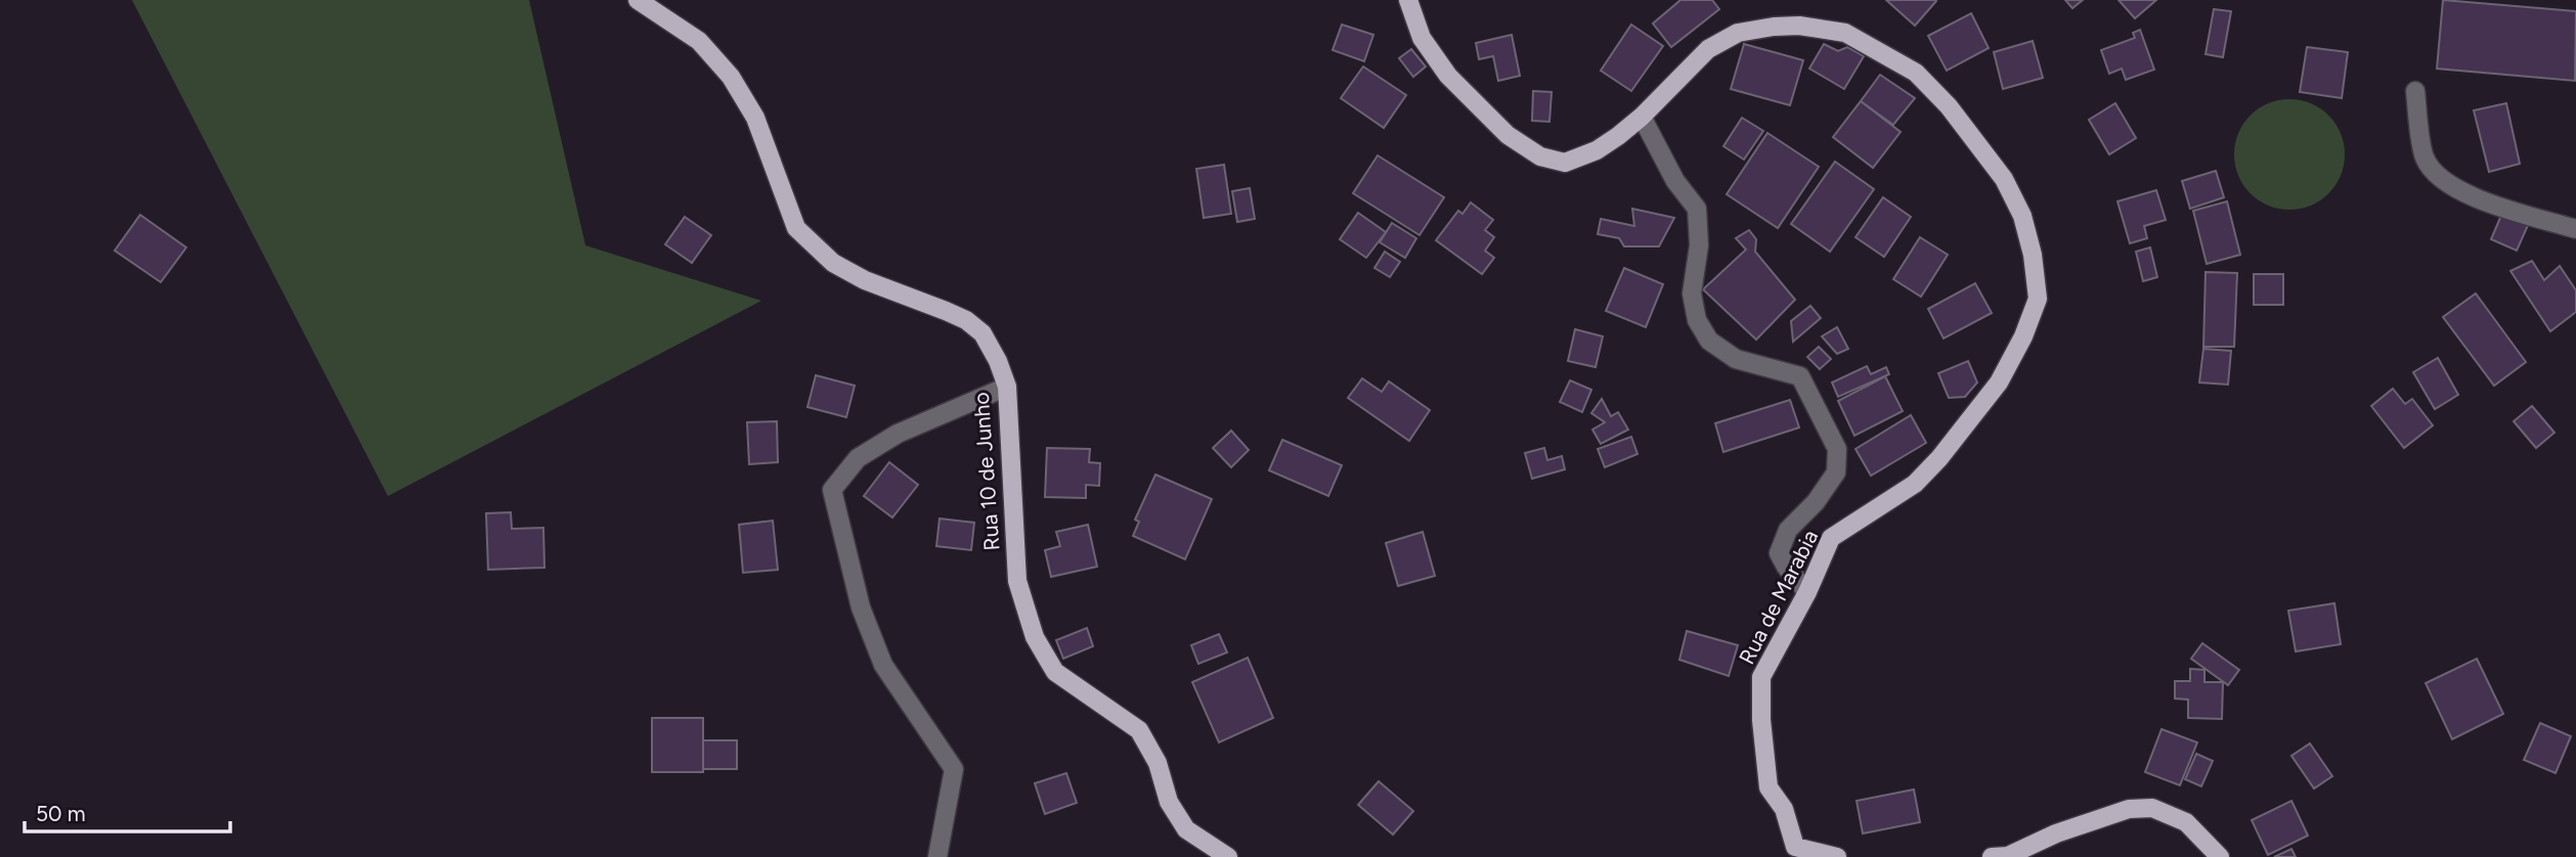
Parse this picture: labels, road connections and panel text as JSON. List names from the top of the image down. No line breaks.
{"streets":{"main road":["Rua 10 de Junho","Rua de Marabia"]},"scale_bar":"50 m"}
